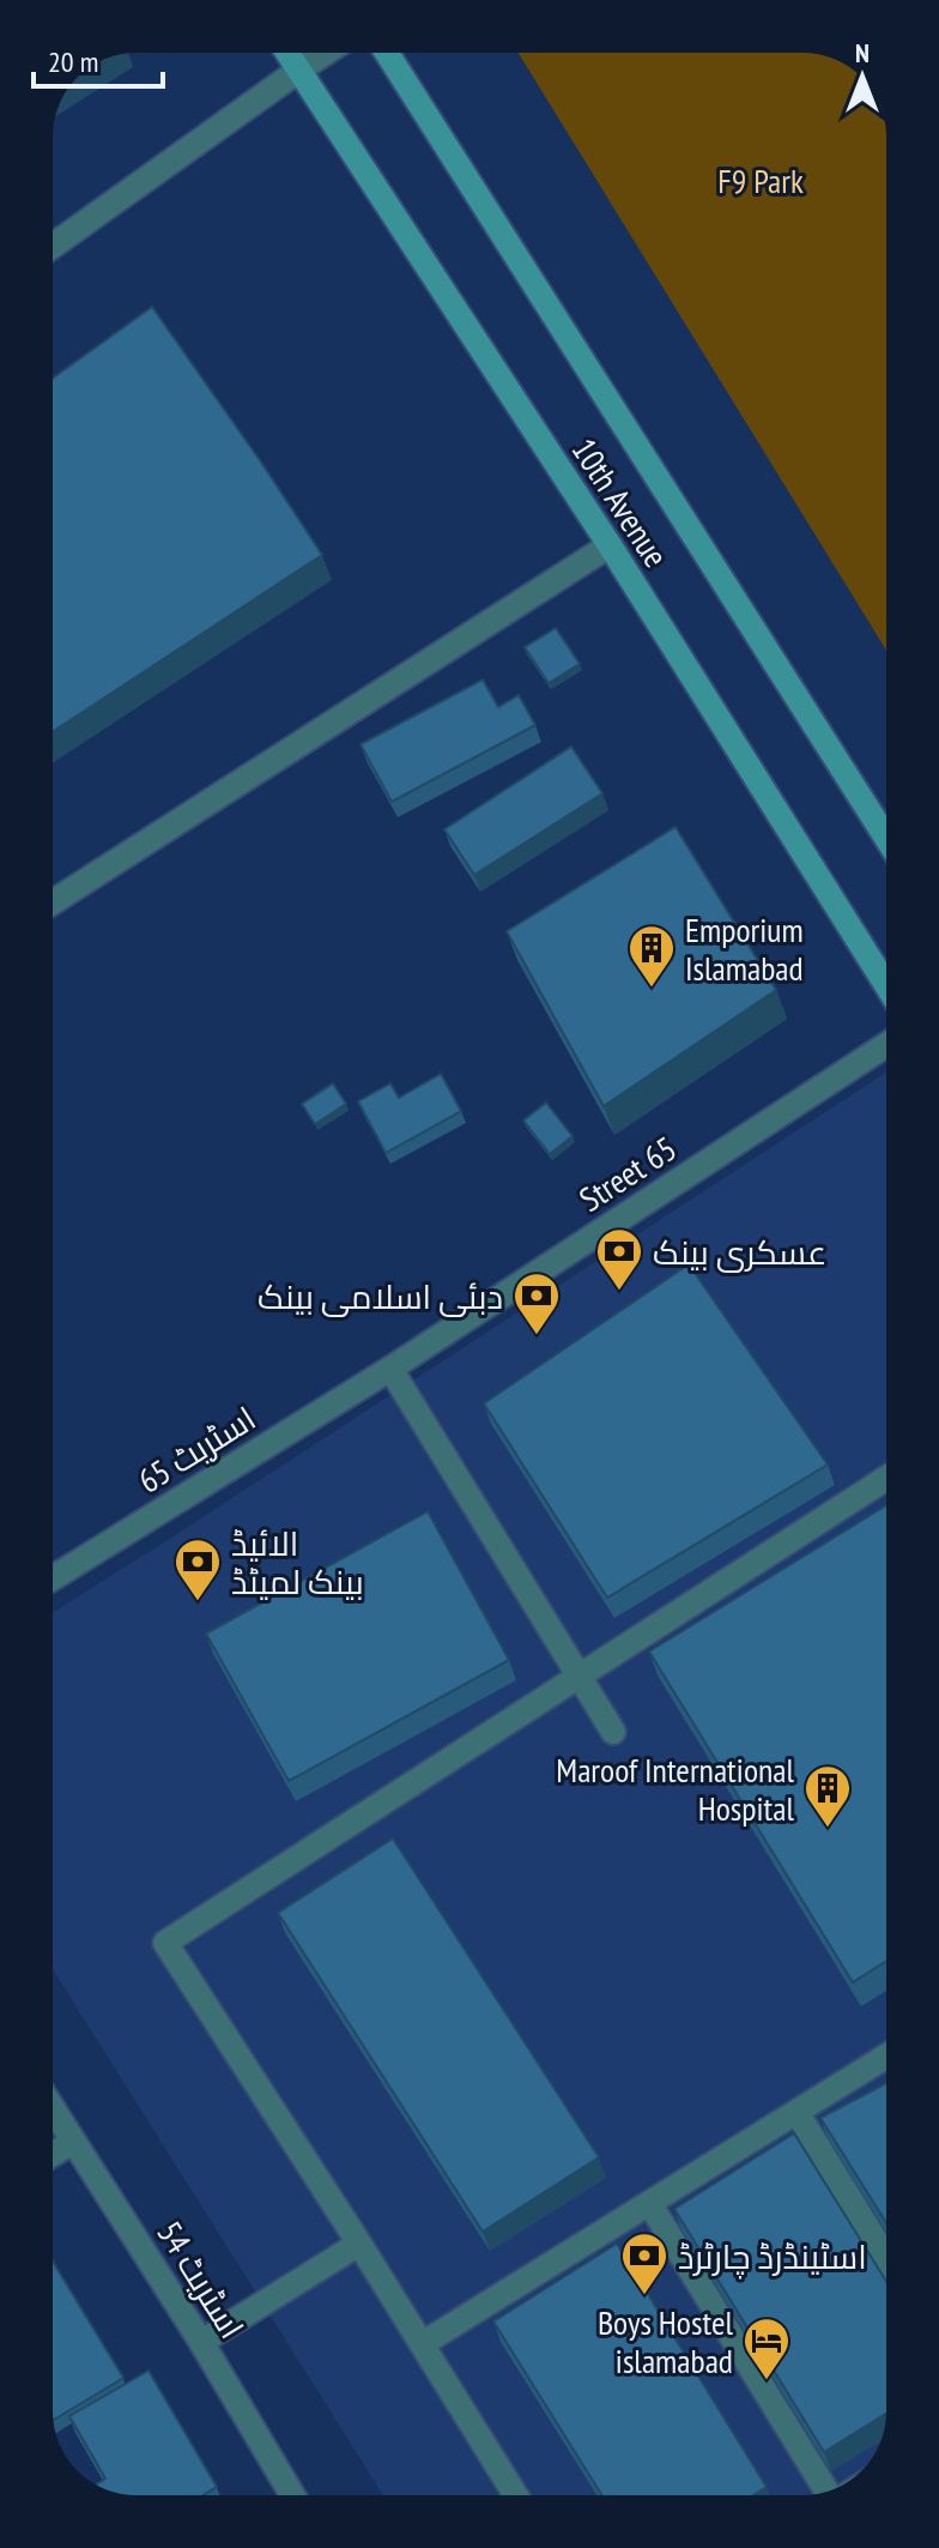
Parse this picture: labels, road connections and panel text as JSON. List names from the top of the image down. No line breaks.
{"streets":{"main road":["10th Avenue"],"street":["Street 65","اسٹریٹ 65","اسٹریٹ 54"]},"crossings":[["Street 65","اسٹریٹ 65"]],"parks":["F9 Park"],"places":{"building":["Emporium Islamabad","Maroof International Hospital"],"bank":["عسکری بینک","دبئی اسلامی بینک","الائیڈ بینک لمیٹڈ","اسٹینڈرڈ چارٹرڈ"],"hotel":["Boys Hostel islamabad"]},"scale_bar":"20 m","north":"top"}
